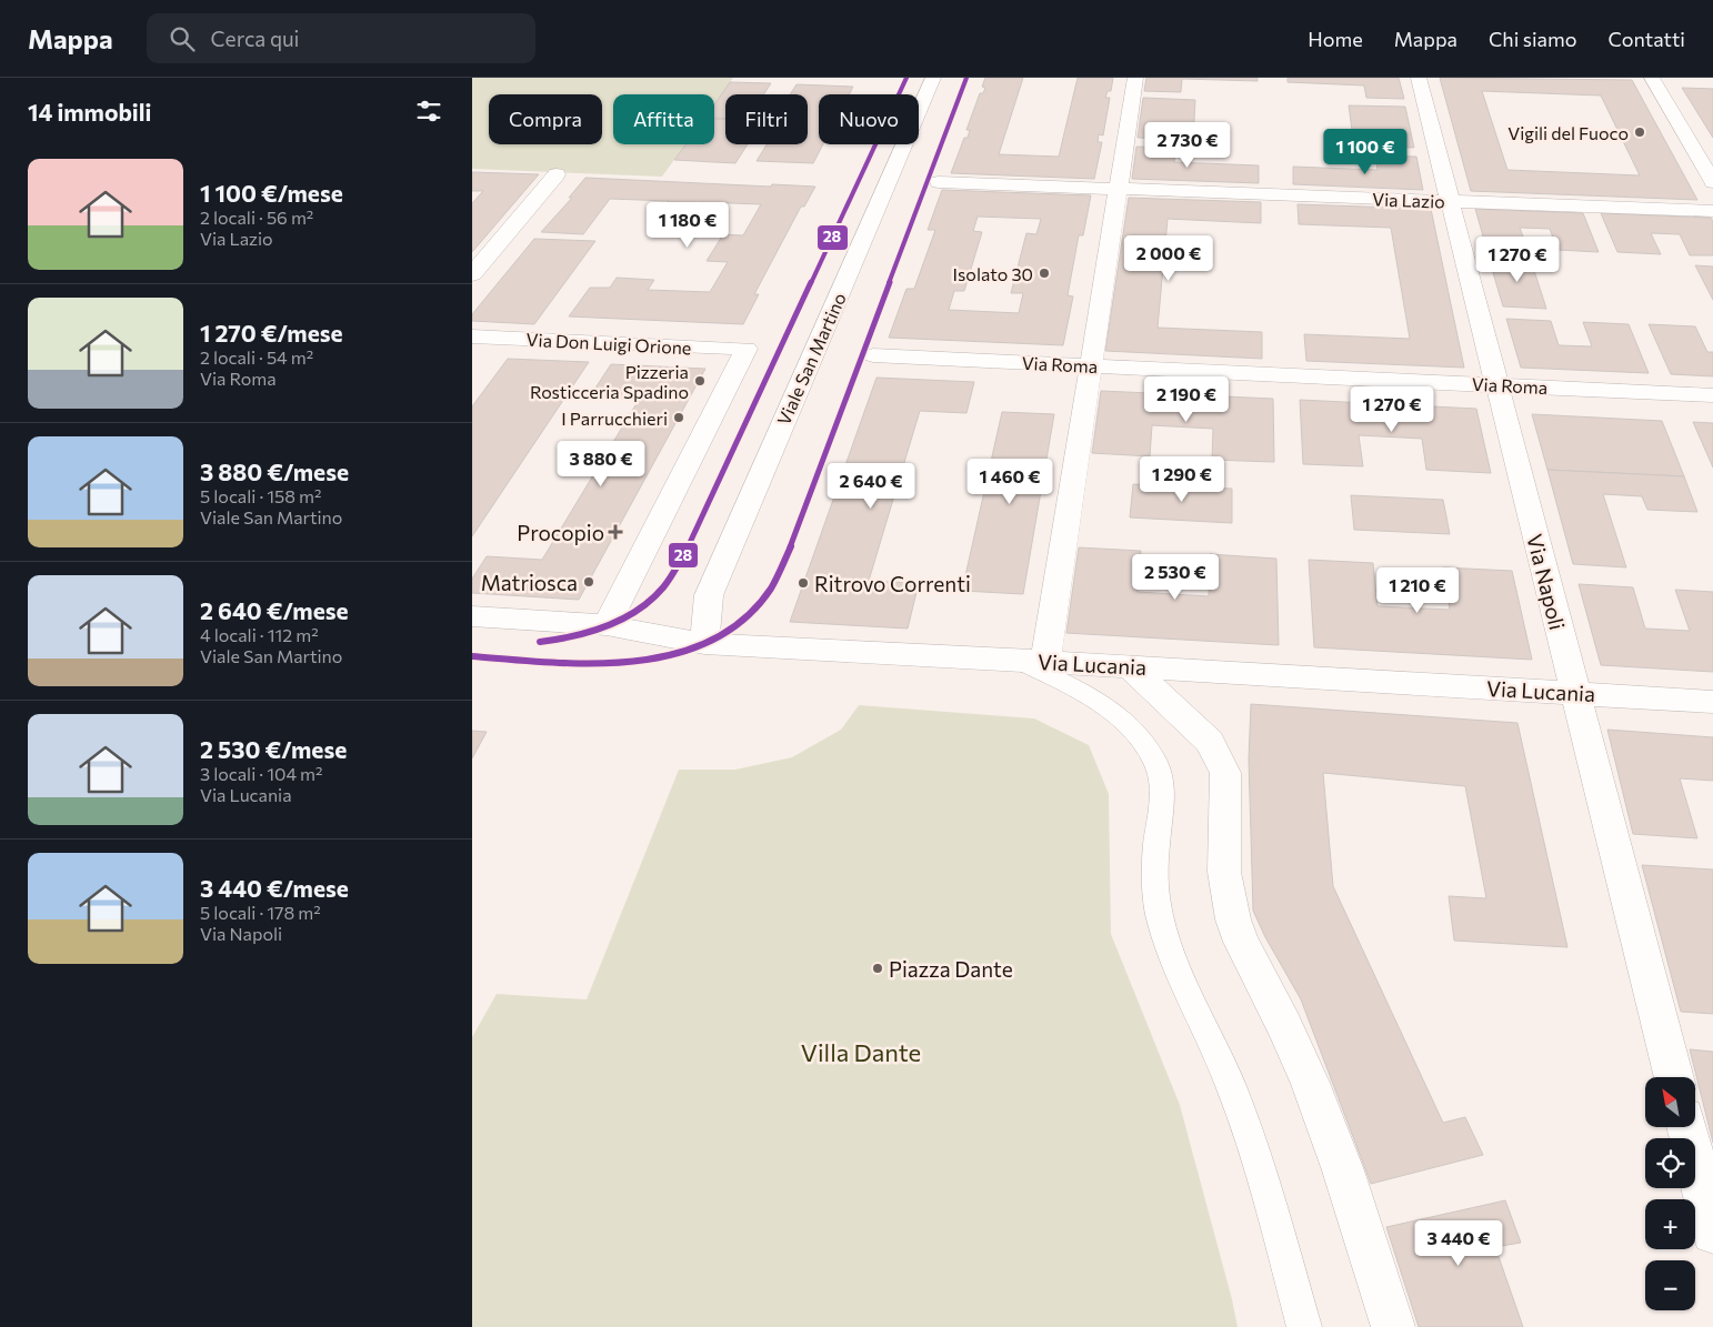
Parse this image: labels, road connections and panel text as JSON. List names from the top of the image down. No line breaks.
{"streets":{"street":["Via Lazio","Via Don Luigi Orione","Viale San Martino","Via Roma","Via Napoli","Via Lucania"]},"crossings":[["Via Lazio","Via Napoli"],["Via Don Luigi Orione","Via Lucania"],["Viale San Martino","Via Lucania"],["Via Roma","Via Napoli"],["Via Napoli","Via Lucania"]],"parks":["Villa Dante"],"places":{"other":["Vigili del Fuoco","Isolato 30","Pizzeria Rosticceria Spadino","I Parrucchieri","Matriosca","Ritrovo Correnti","Piazza Dante"],"health":["Procopio"]},"lines":["transit line 28"],"north":"top left","page":{"header":"Mappa","search":"Cerca qui","nav":["Home","Mappa","Chi siamo","Contatti"],"heading":"14 immobili","chip":["Compra","Affitta","Filtri","Nuovo"],"price":["2 730 €","1 100 €","1 180 €","2 000 €","1 270 €","2 190 €","1 270 €","3 880 €","1 290 €","1 460 €","2 640 €","2 530 €","1 210 €","3 440 €"],"list":[{"name":"1 100 €/mese","note":"2 locali · 56 m² · Via Lazio"},{"name":"1 270 €/mese","note":"2 locali · 54 m² · Via Roma"},{"name":"3 880 €/mese","note":"5 locali · 158 m² · Viale San Martino"},{"name":"2 640 €/mese","note":"4 locali · 112 m² · Viale San Martino"},{"name":"2 530 €/mese","note":"3 locali · 104 m² · Via Lucania"},{"name":"3 440 €/mese","note":"5 locali · 178 m² · Via Napoli"}],"map_buttons":["+","−"]}}
